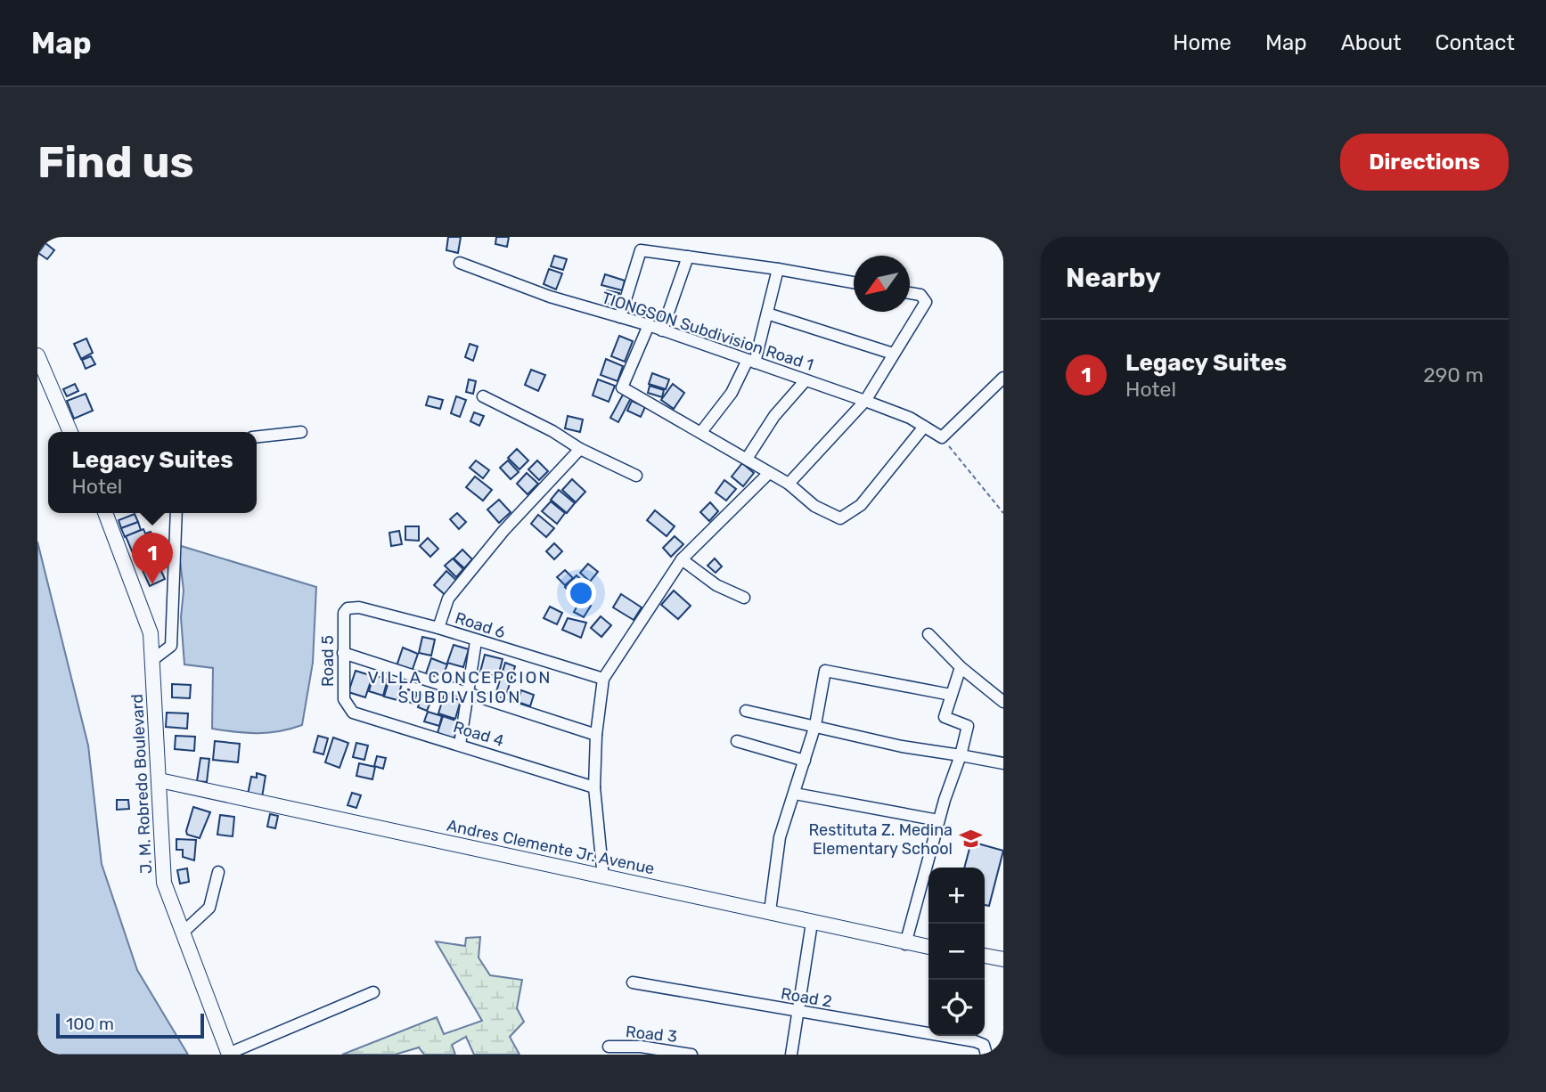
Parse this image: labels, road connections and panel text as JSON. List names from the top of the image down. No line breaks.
{"streets":{"main road":["J. M. Robredo Boulevard","Andres Clemente Jr. Avenue"],"street":["TIONGSON Subdivision Road 1","Road 6","Road 5","Road 4","Road 2","Road 3"]},"crossings":[["Road 6","Road 5"],["Road 5","Road 4"],["J. M. Robredo Boulevard","Andres Clemente Jr. Avenue"]],"districts":["VILLA CONCEPCION SUBDIVISION"],"places":{"school or university":["Restituta Z. Medina Elementary School"]},"scale_bar":"100 m","north":"bottom left","page":{"header":"Map","nav":["Home","Map","About","Contact"],"buttons":"Directions","title":"Find us","heading":"Nearby","list":[{"mark":"1","name":"Legacy Suites","note":"Hotel","value":"290 m"}],"popup":["Legacy Suites","Hotel"],"pins":"1","map_buttons":["+","−"],"scale":"100 m"}}
